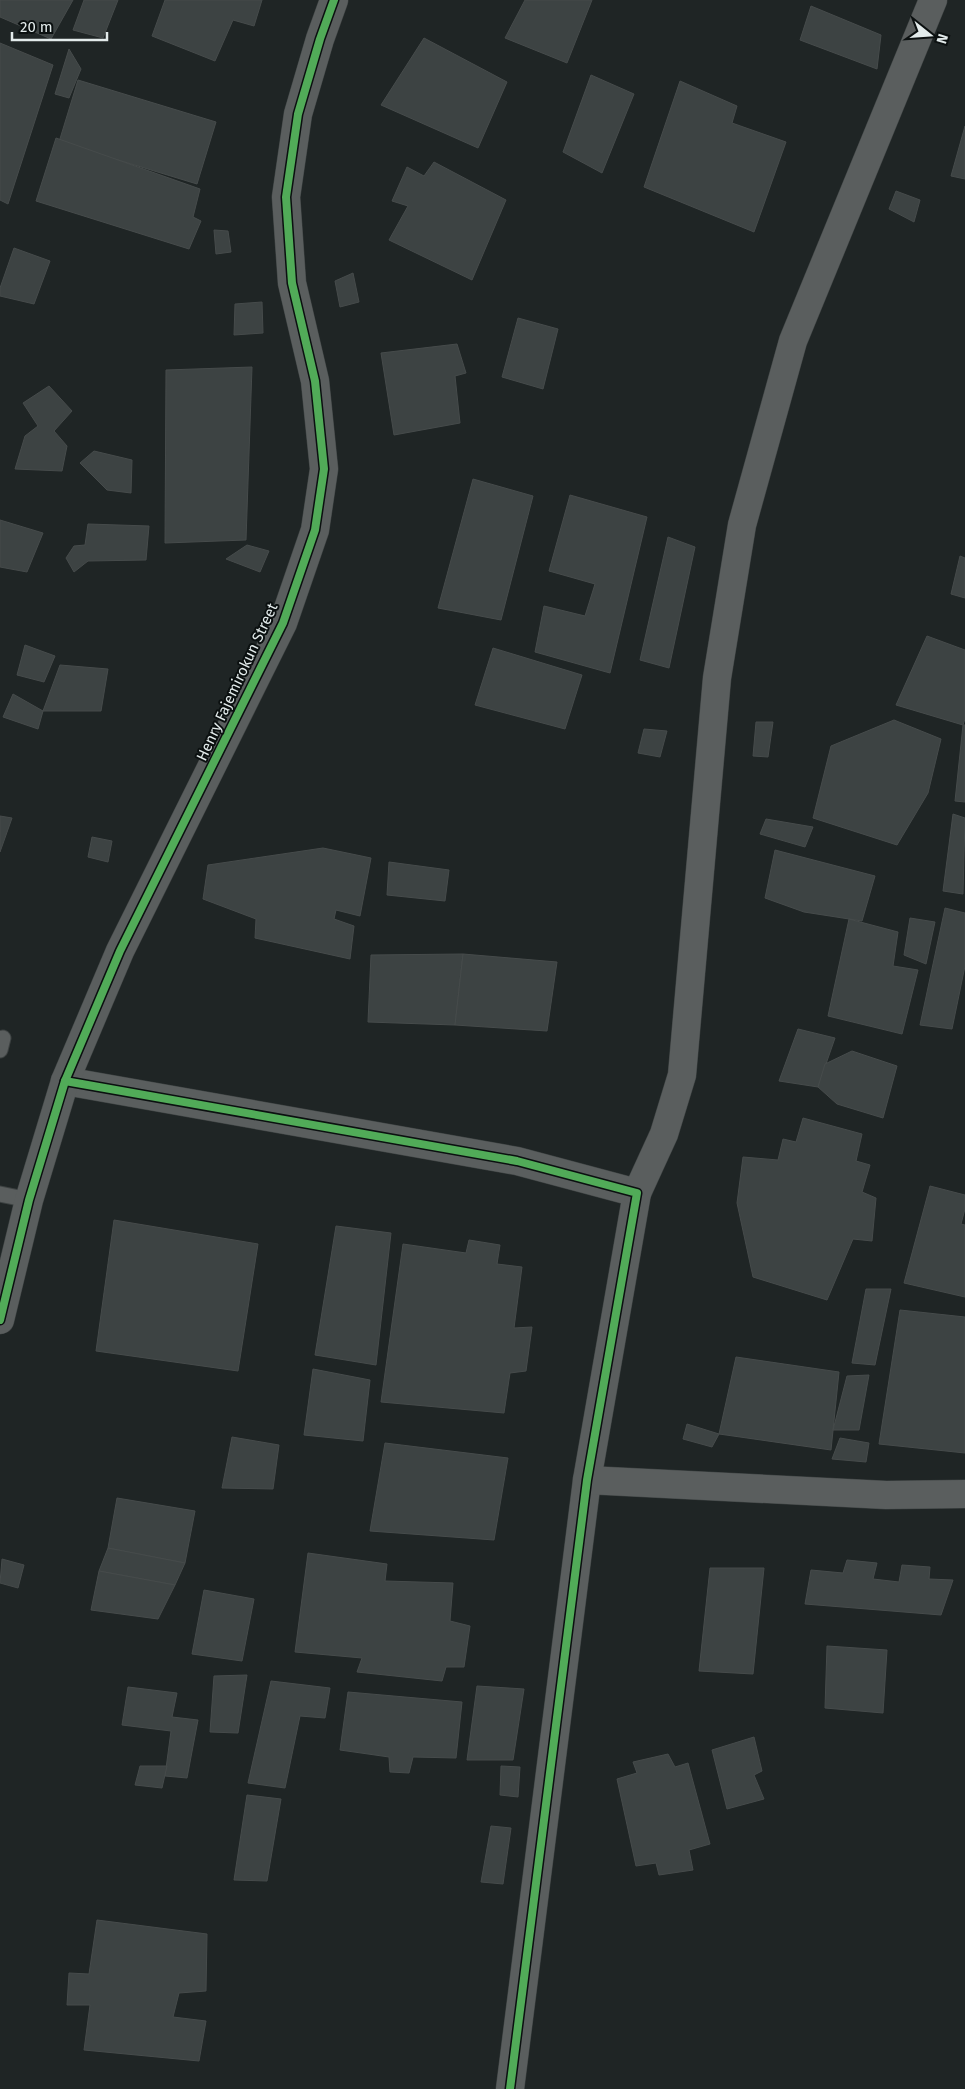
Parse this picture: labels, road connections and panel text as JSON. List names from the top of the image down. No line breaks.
{"streets":{"street":["Henry Fajemirokun Street"]},"scale_bar":"20 m","north":"right"}
